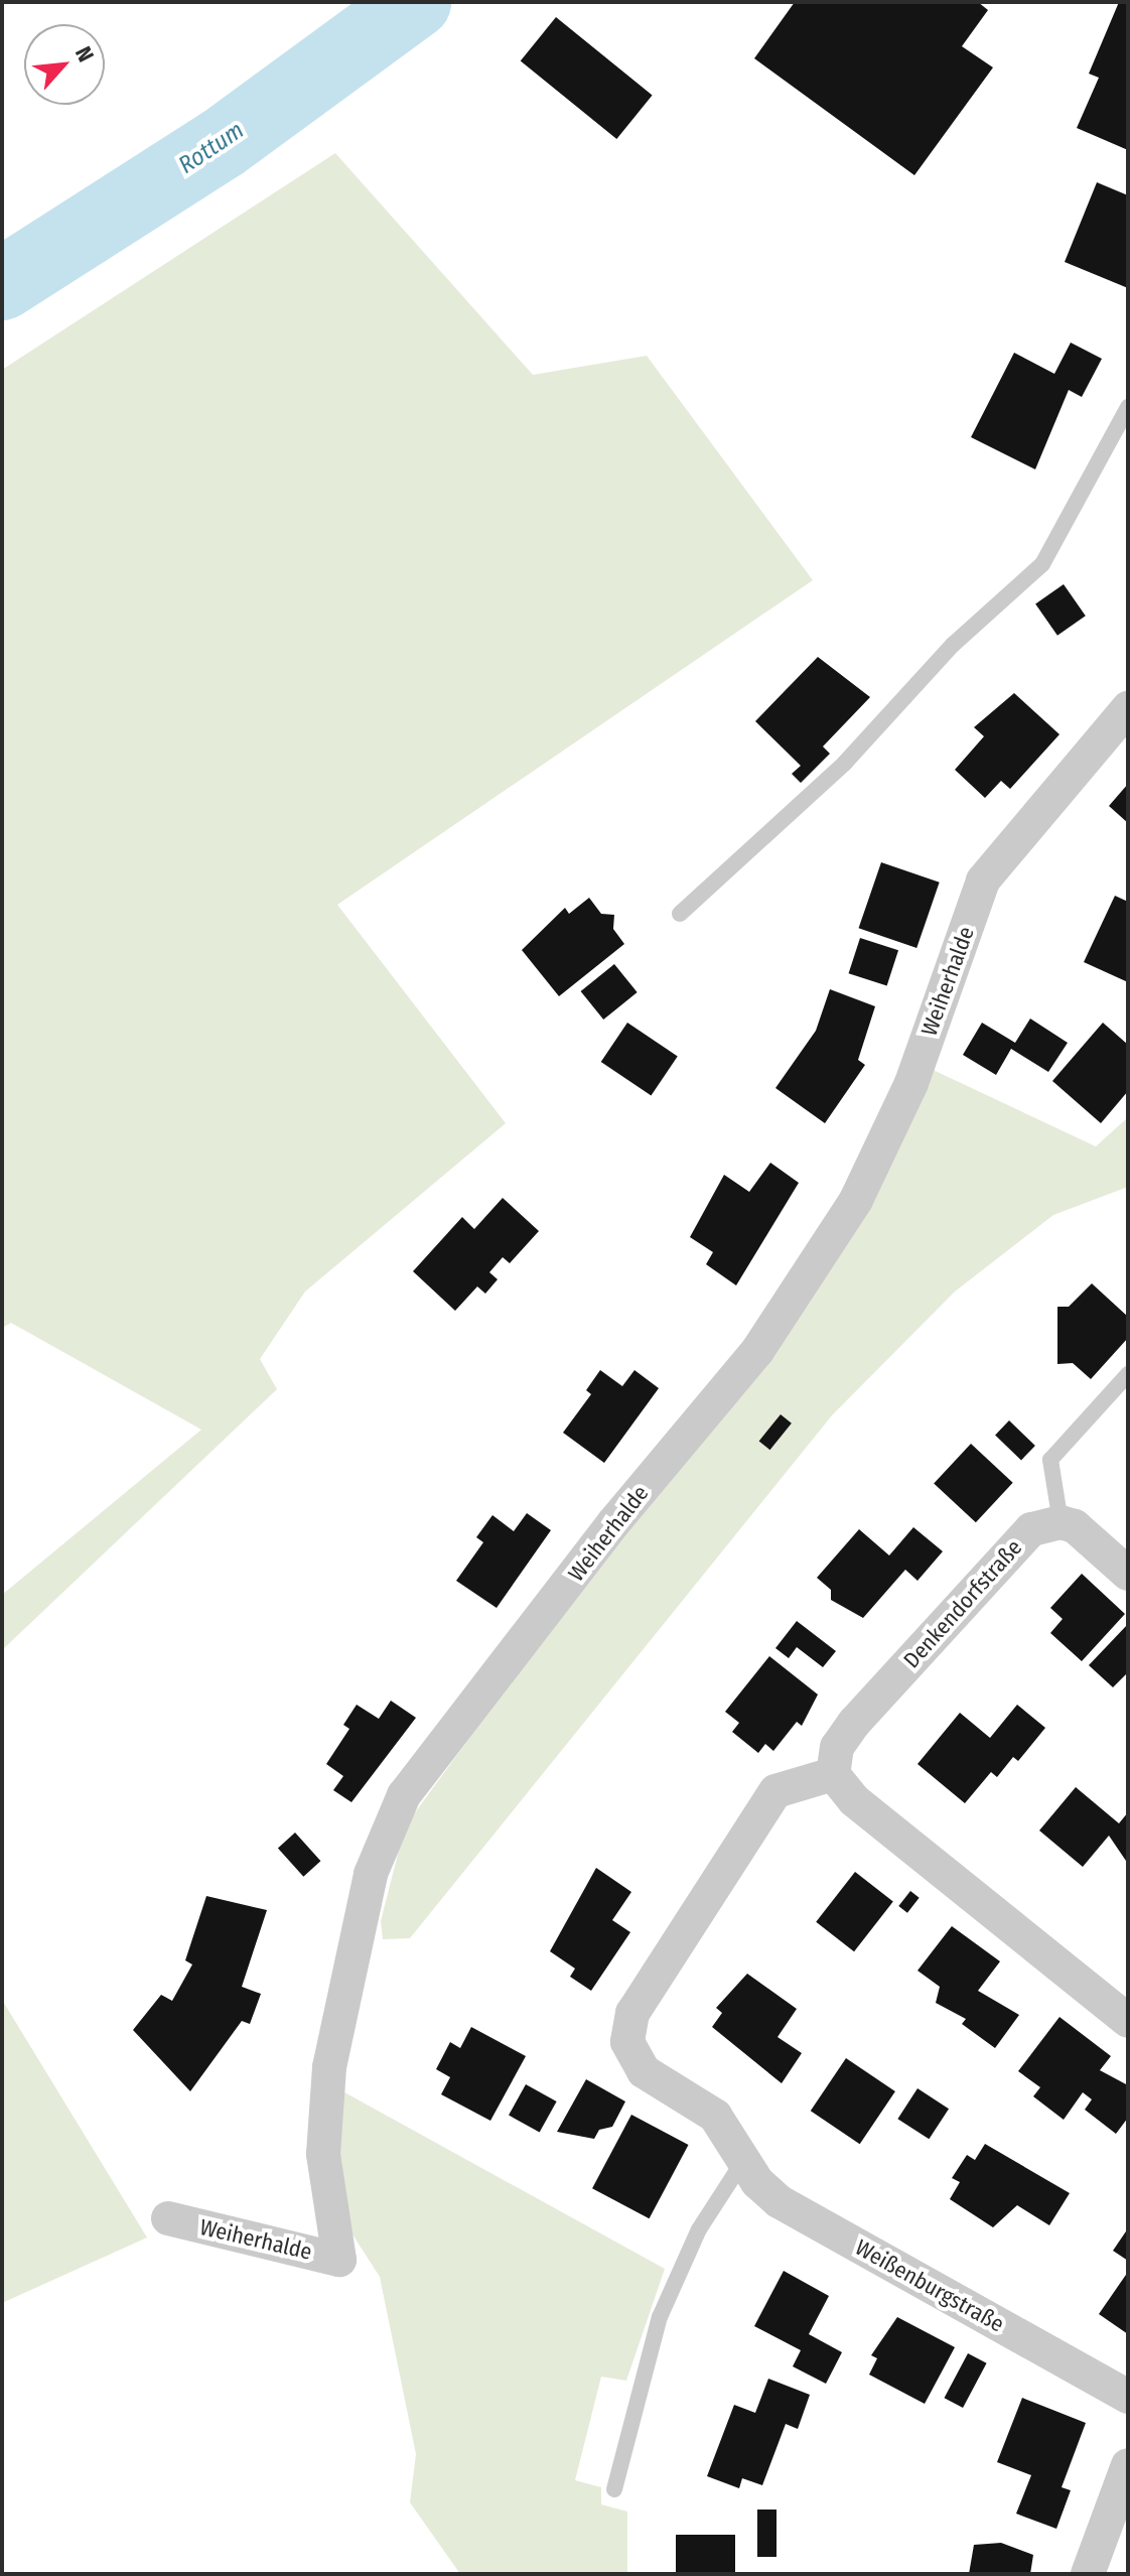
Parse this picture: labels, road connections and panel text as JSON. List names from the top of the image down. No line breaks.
{"streets":{"street":["Weiherhalde","Denkendorfstraße","Weißenburgstraße"]},"crossings":[["Denkendorfstraße","Weißenburgstraße"]],"water":["Rottum"],"north":"top right"}
